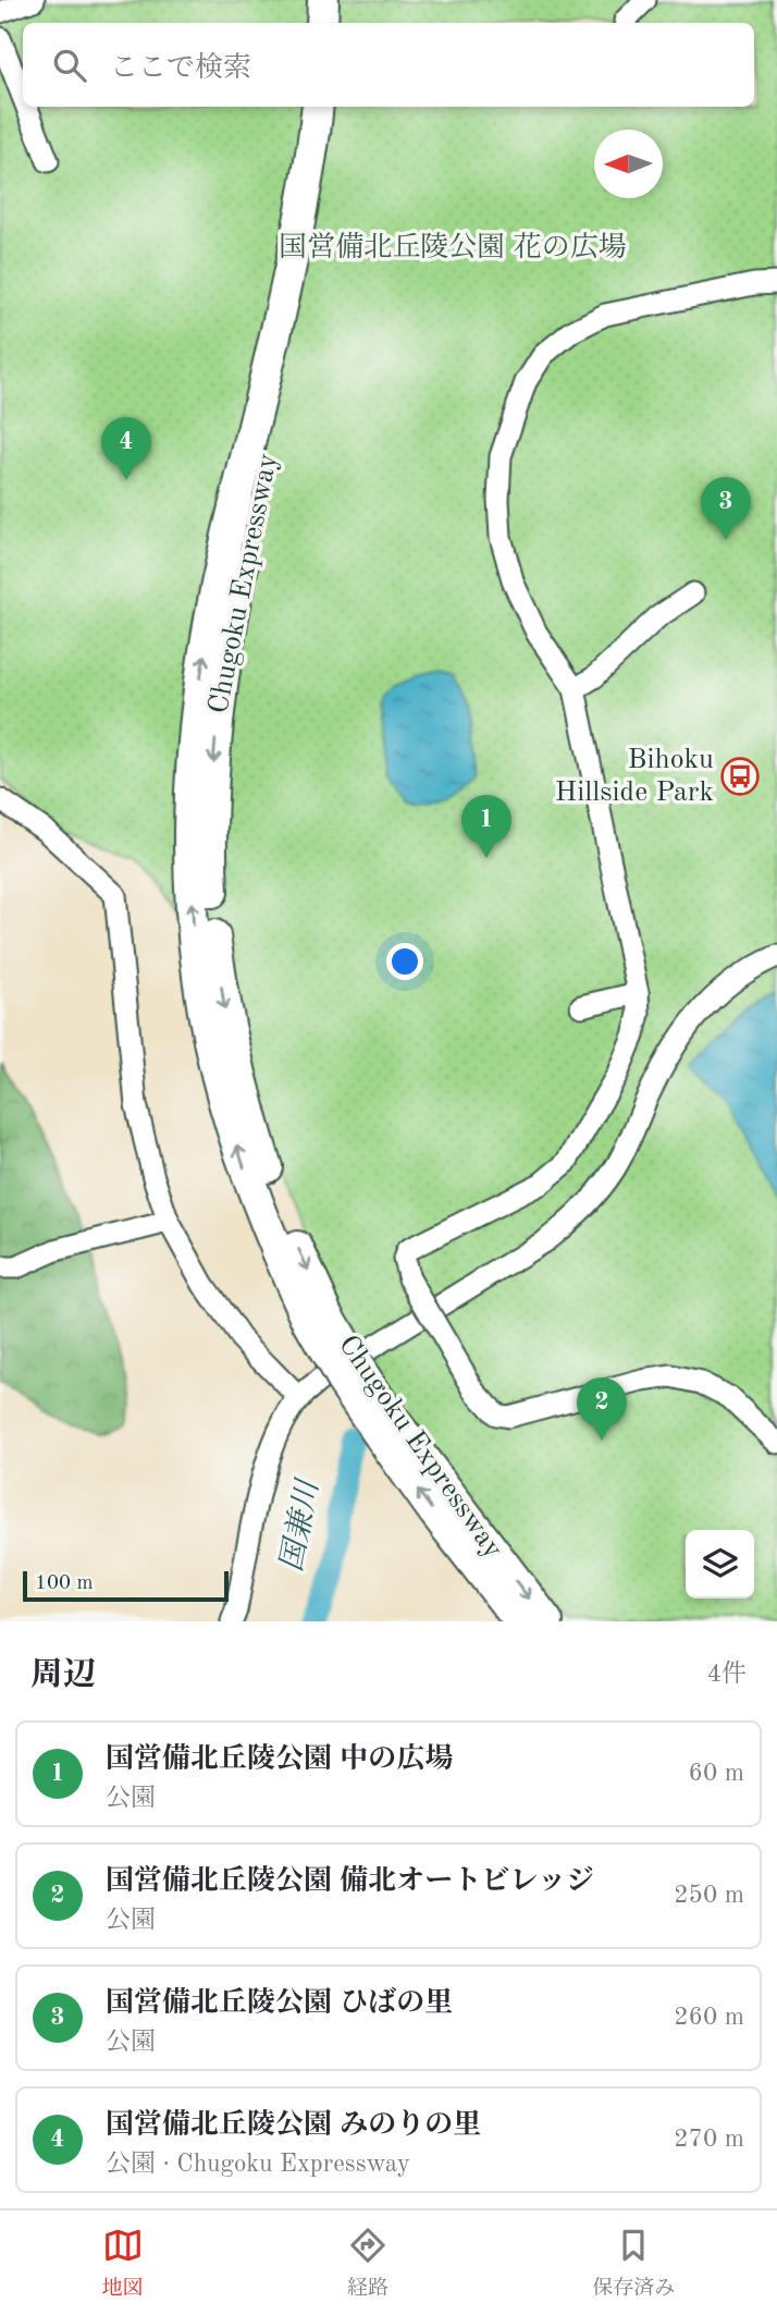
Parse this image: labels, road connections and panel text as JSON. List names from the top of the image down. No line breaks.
{"streets":{"highway":["Chugoku Expressway"]},"water":["国兼川"],"parks":["国営備北丘陵公園 花の広場"],"places":{"bus stop":["Bihoku Hillside Park"]},"scale_bar":"100 m","north":"left","page":{"search":"ここで検索","pins":["4","3","1","2"],"scale":"100 m","heading":["周辺","4件"],"list":[{"mark":"1","name":"国営備北丘陵公園 中の広場","note":"公園","value":"60 m"},{"mark":"2","name":"国営備北丘陵公園 備北オートビレッジ","note":"公園","value":"250 m"},{"mark":"3","name":"国営備北丘陵公園 ひばの里","note":"公園","value":"260 m"},{"mark":"4","name":"国営備北丘陵公園 みのりの里","note":"公園 · Chugoku Expressway","value":"270 m"}],"nav":["地図","経路","保存済み"]}}
